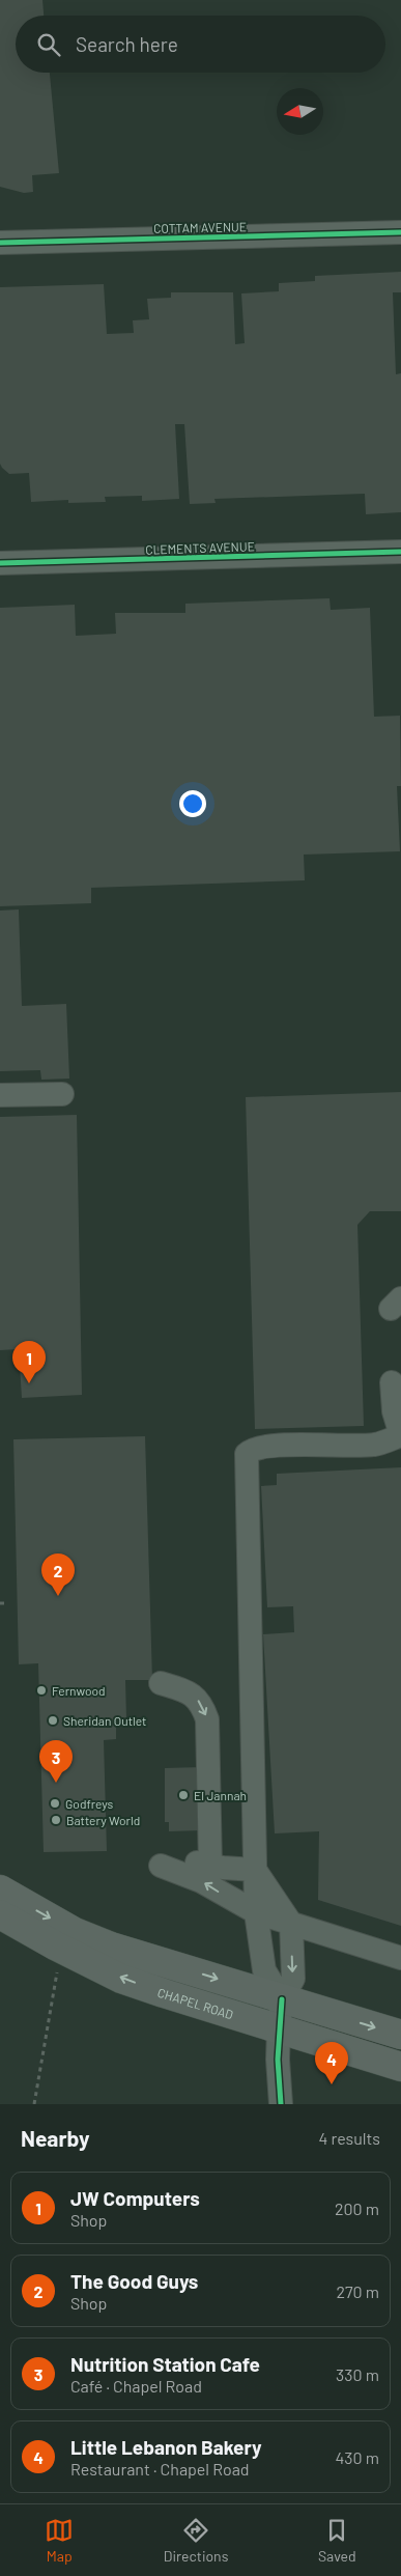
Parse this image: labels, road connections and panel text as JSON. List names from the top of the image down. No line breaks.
{"streets":{"main road":["CHAPEL ROAD"],"street":["COTTAM AVENUE","CLEMENTS AVENUE"]},"places":["Fernwood","Sheridan Outlet","El Jannah","Godfreys","Battery World"],"north":"left","page":{"search":"Search here","pins":["1","2","3","4"],"heading":["Nearby","4 results"],"list":[{"mark":"1","name":"JW Computers","note":"Shop","value":"200 m"},{"mark":"2","name":"The Good Guys","note":"Shop","value":"270 m"},{"mark":"3","name":"Nutrition Station Cafe","note":"Café · Chapel Road","value":"330 m"},{"mark":"4","name":"Little Lebanon Bakery","note":"Restaurant · Chapel Road","value":"430 m"}],"nav":["Map","Directions","Saved"]}}
